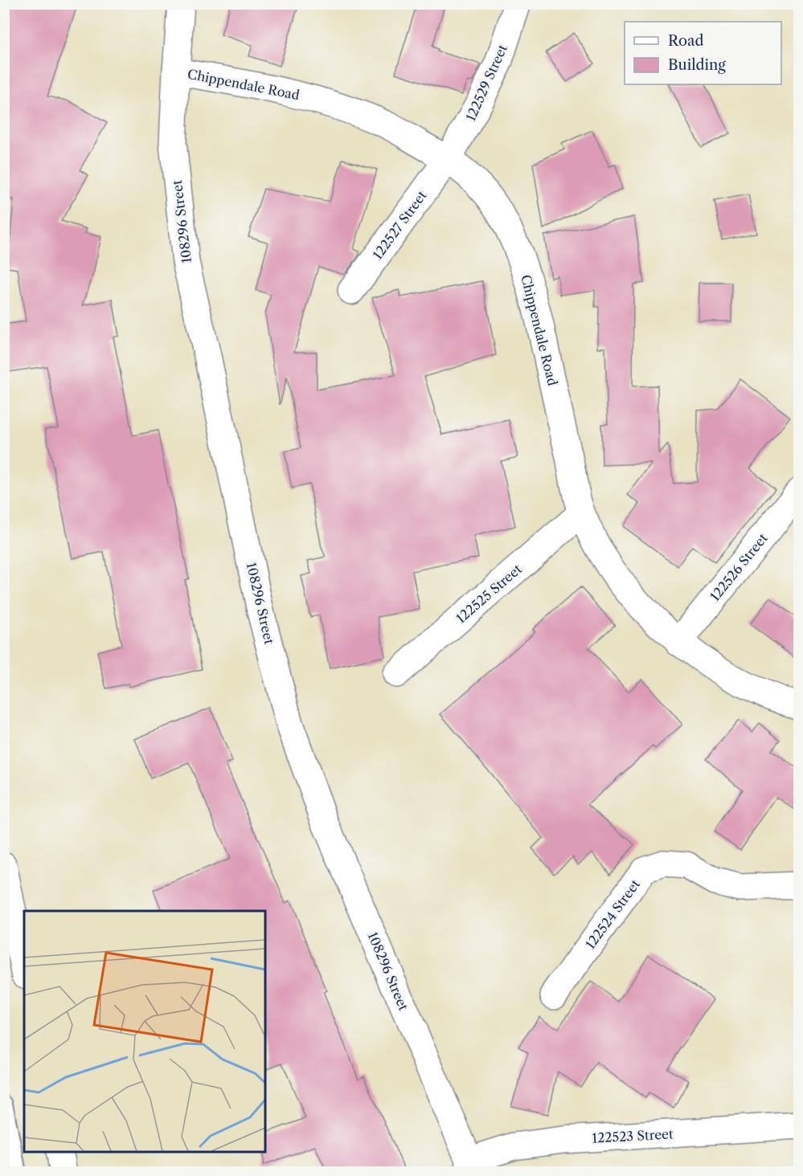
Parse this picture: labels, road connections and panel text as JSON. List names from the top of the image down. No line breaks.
{"streets":{"street":["122529 Street","Chippendale Road","108296 Street","122527 Street","122526 Street","122525 Street","122524 Street","122523 Street"]},"crossings":[["122529 Street","Chippendale Road"],["122529 Street","122527 Street"],["Chippendale Road","108296 Street"],["Chippendale Road","122527 Street"],["Chippendale Road","122526 Street"],["Chippendale Road","122525 Street"],["108296 Street","122523 Street"]],"legend":["Road","Building"]}
